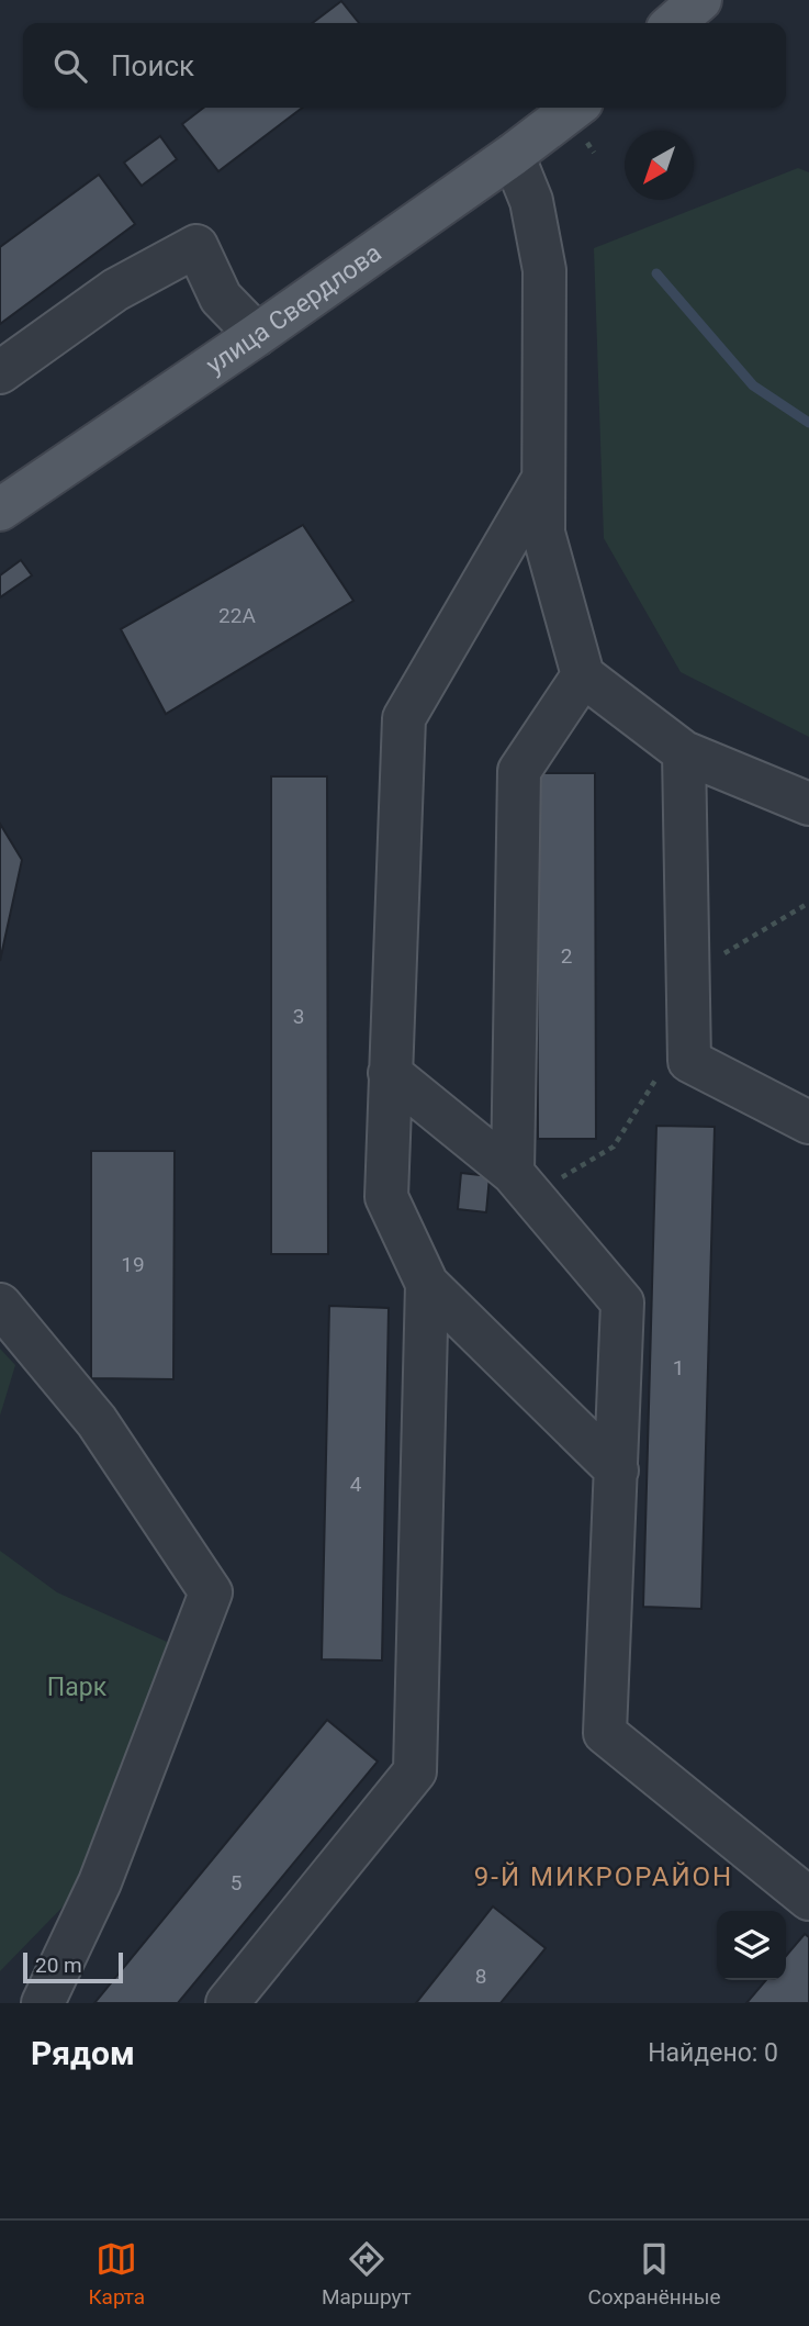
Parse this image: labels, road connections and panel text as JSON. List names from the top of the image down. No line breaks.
{"streets":{"main road":["улица Свердлова"]},"districts":["9-Й МИКРОРАЙОН"],"parks":["Парк"],"house_numbers":["22А","2","3","19","1","4","5","8"],"scale_bar":"20 m","north":"bottom left","page":{"search":"Поиск","scale":"20 m","heading":["Рядом","Найдено: 0"],"nav":["Карта","Маршрут","Сохранённые"]}}
